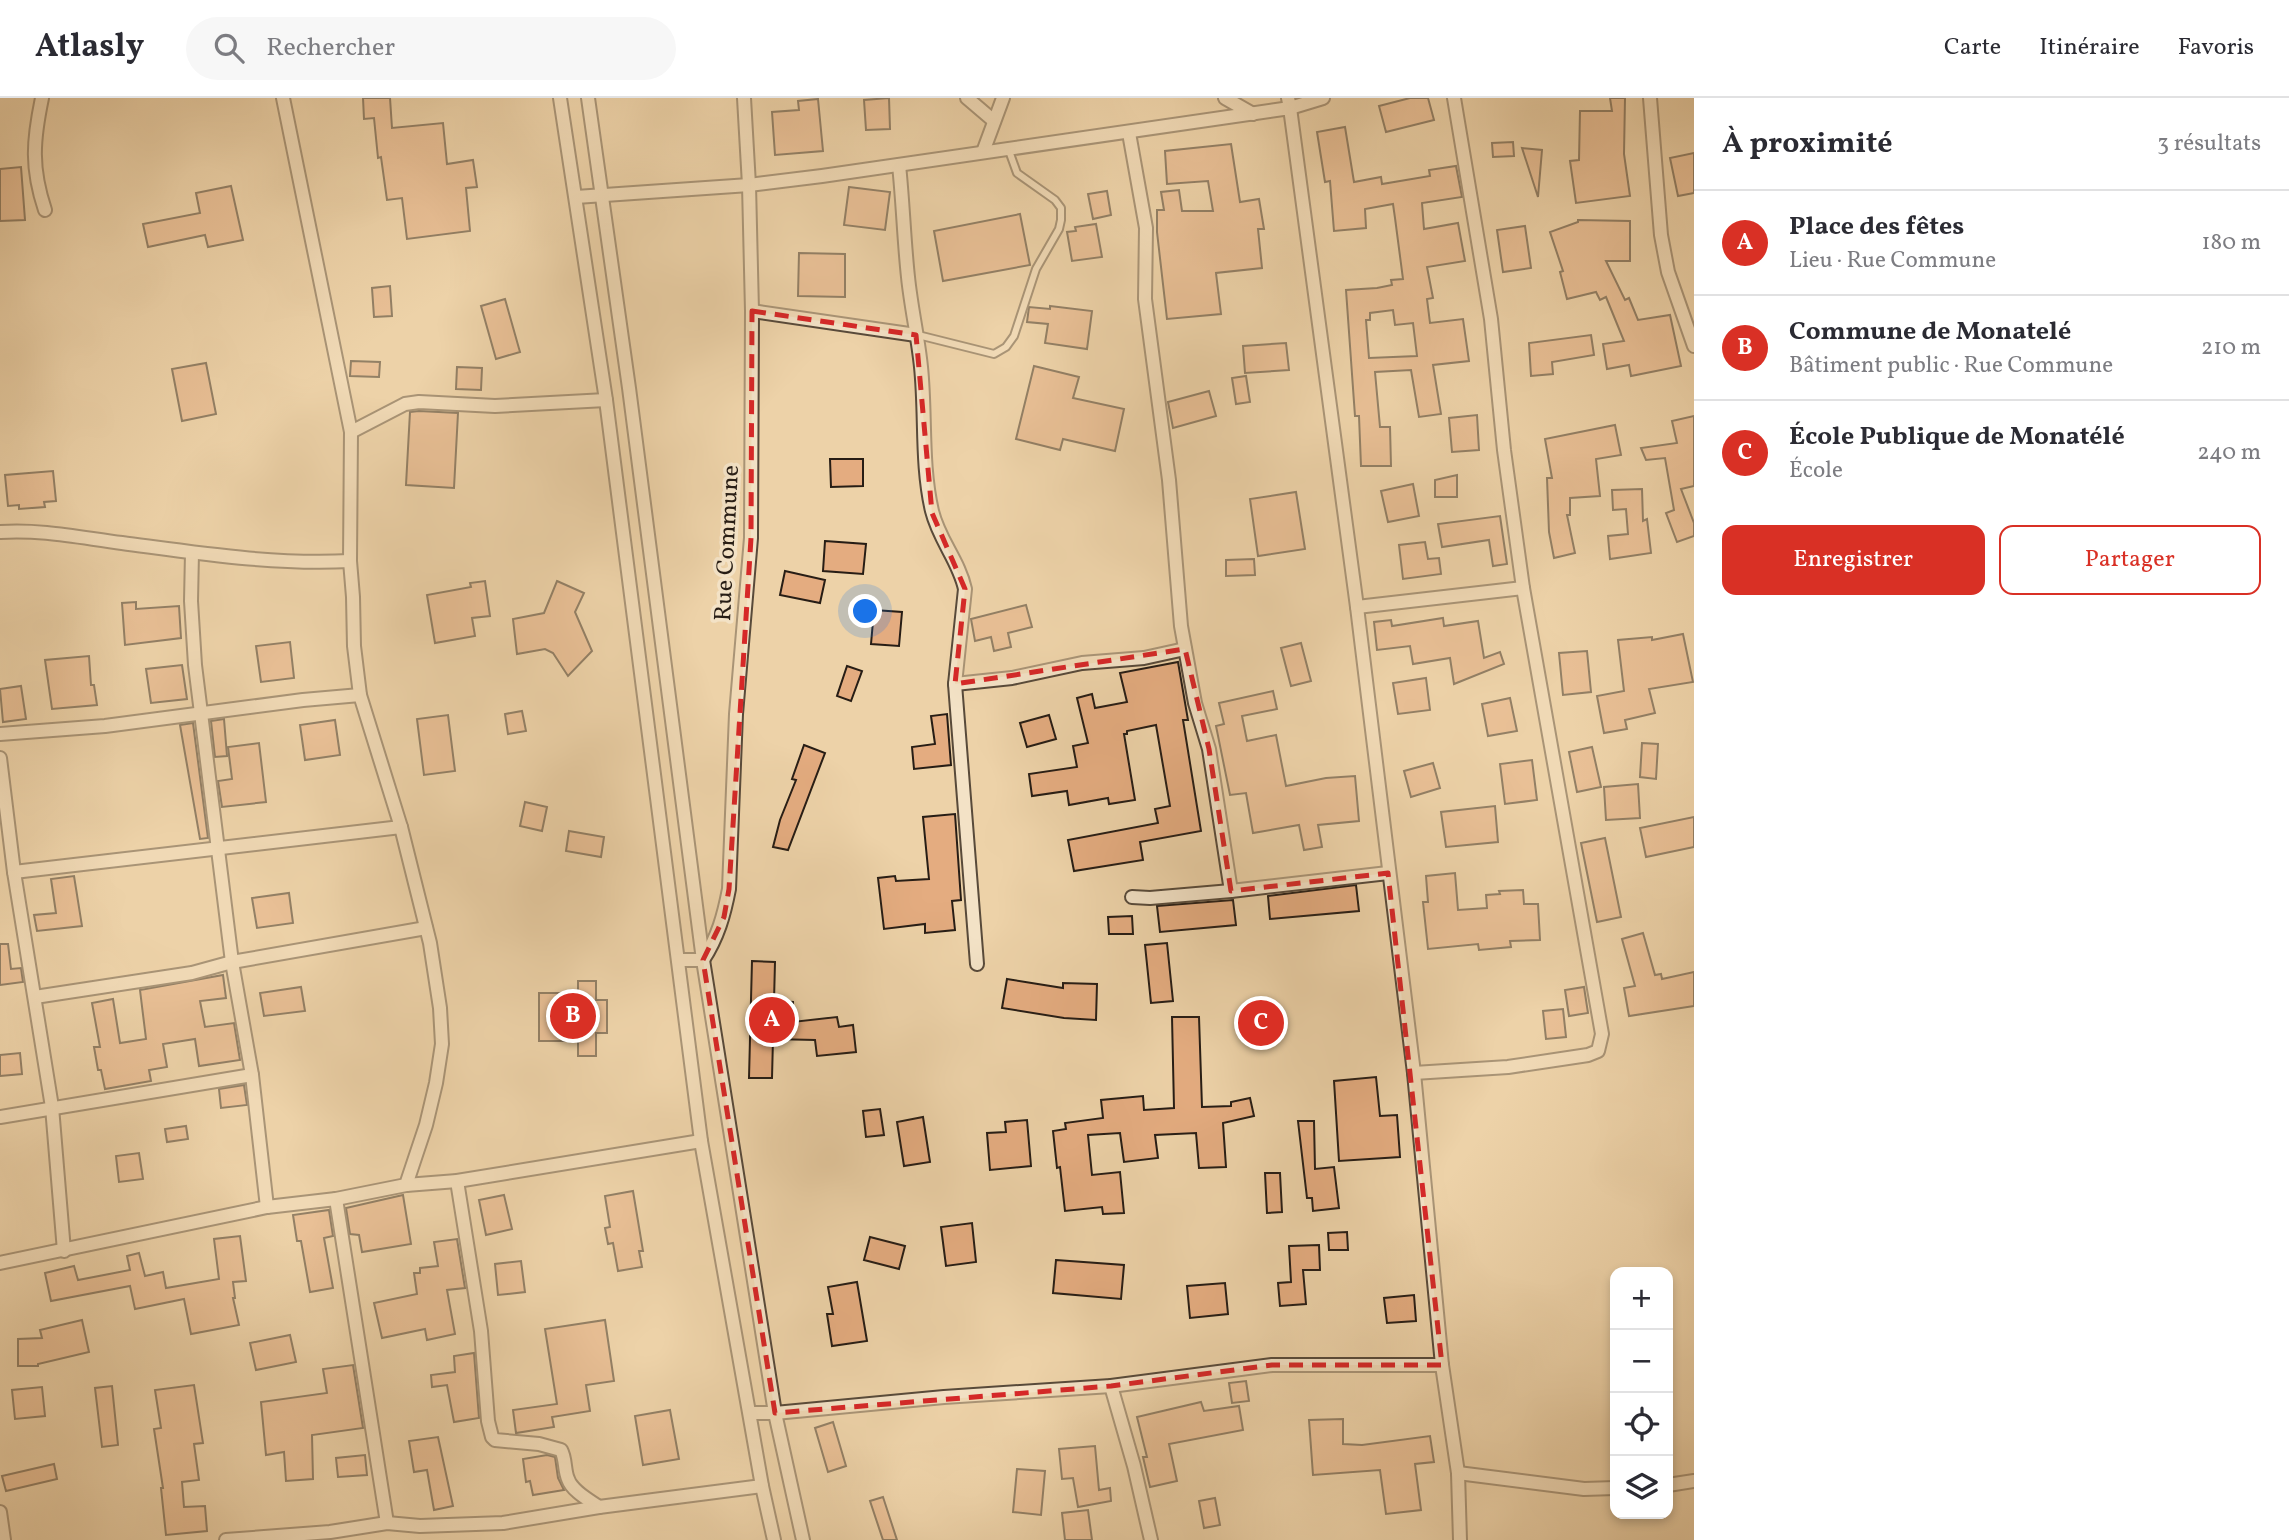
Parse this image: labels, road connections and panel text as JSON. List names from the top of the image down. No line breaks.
{"streets":{"street":["Rue Commune"]},"page":{"header":"Atlasly","search":"Rechercher","nav":["Carte","Itinéraire","Favoris"],"heading":["À proximité","3 résultats"],"list":[{"mark":"A","name":"Place des fêtes","note":"Lieu · Rue Commune","value":"180 m"},{"mark":"B","name":"Commune de Monatelé","note":"Bâtiment public · Rue Commune","value":"210 m"},{"mark":"C","name":"École Publique de Monatélé","note":"École","value":"240 m"}],"buttons":["Enregistrer","Partager"],"pins":["B","A","C"],"map_buttons":["+","−"]}}
